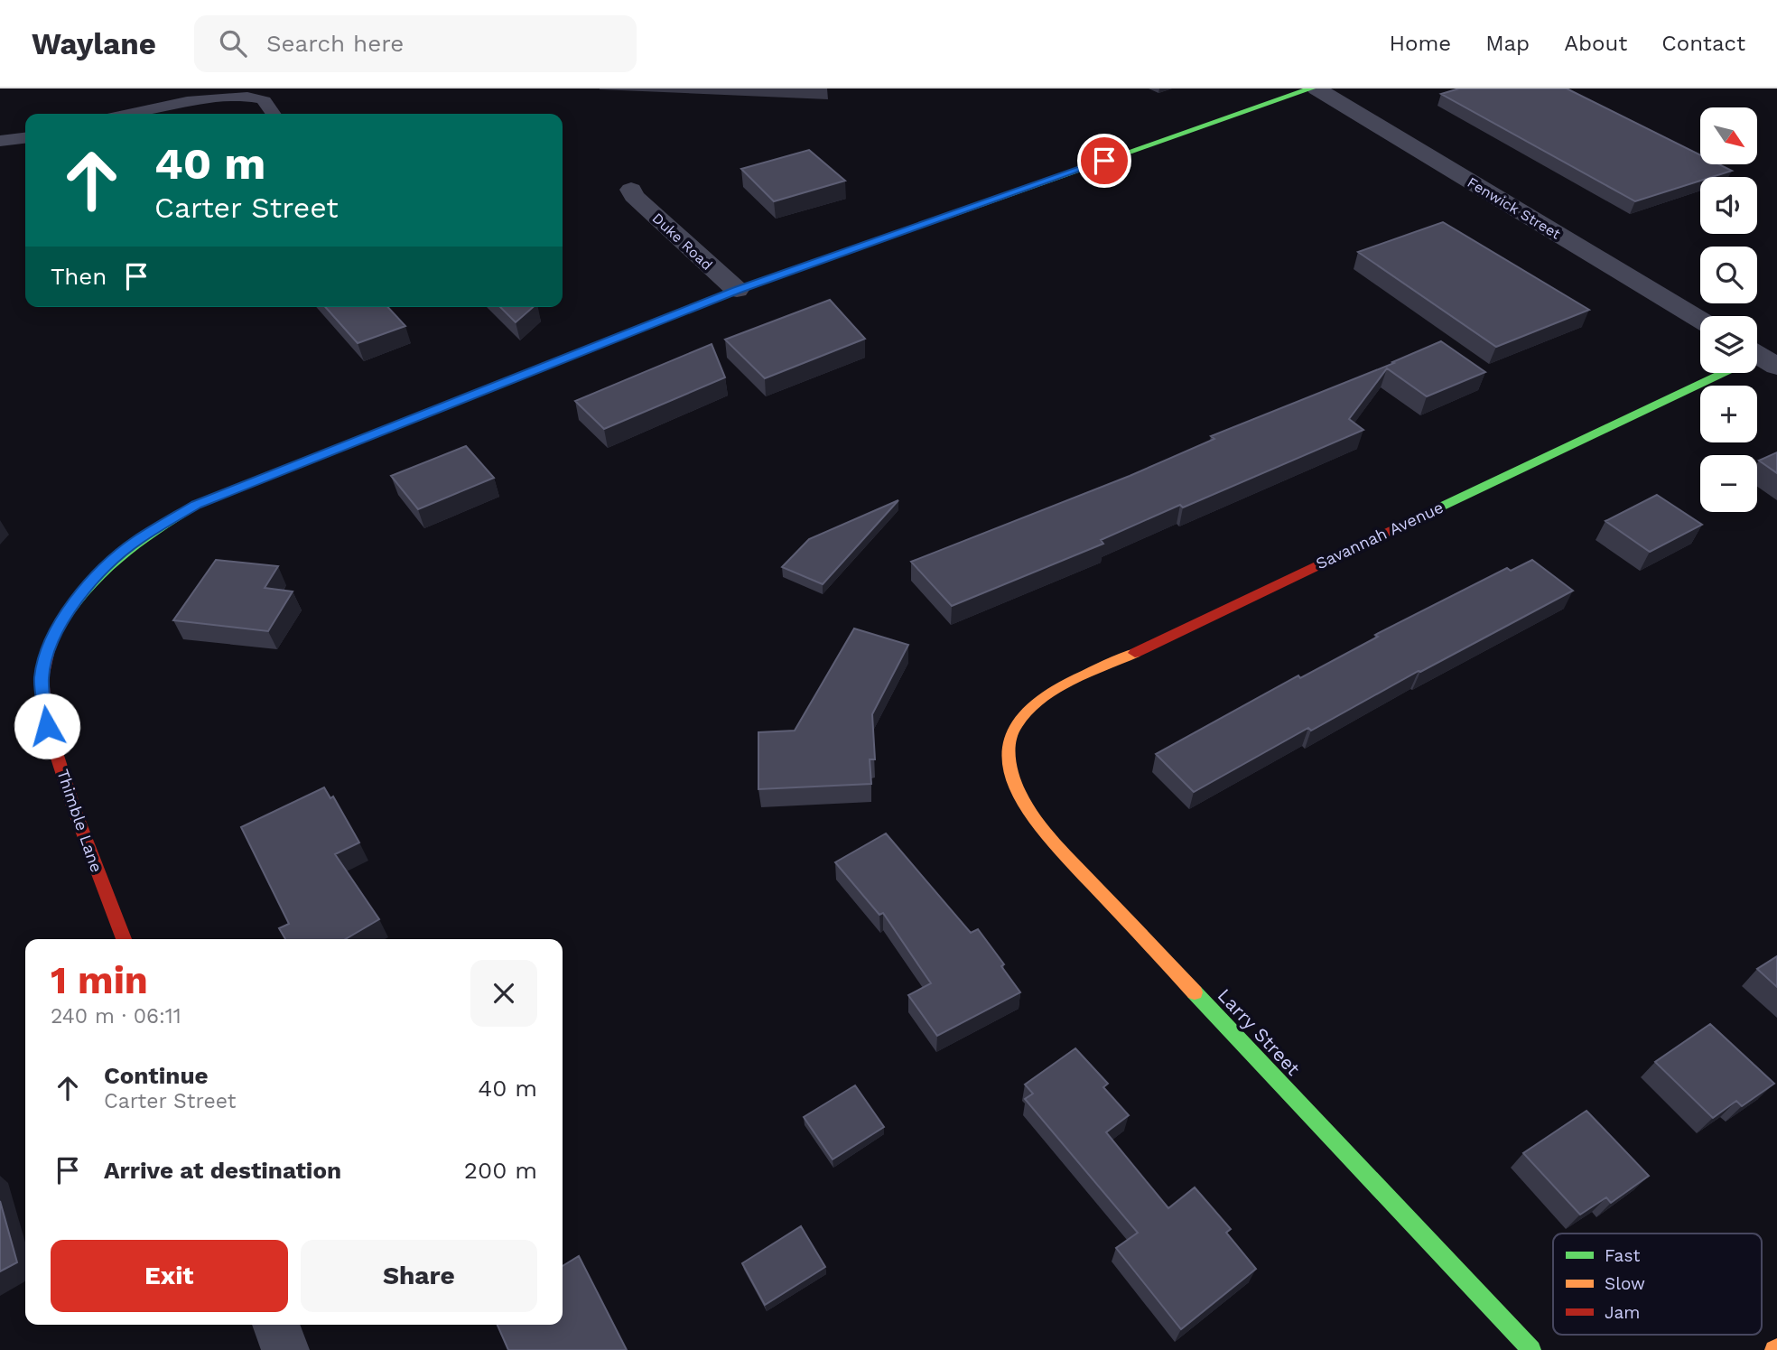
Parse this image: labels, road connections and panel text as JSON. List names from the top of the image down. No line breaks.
{"streets":{"street":["Fenwick Street","Duke Road","Savannah Avenue","Thimble Lane","Larry Street"]},"crossings":[["Duke Road","Thimble Lane"],["Savannah Avenue","Larry Street"]],"legend":["Fast","Slow","Jam"],"north":"bottom right","page":{"header":"Waylane","search":"Search here","nav":["Home","Map","About","Contact"],"map_buttons":["+","−"],"turn":["40 m","Carter Street"],"then":"Then","heading":["1 min","240 m · 06:11"],"list":[{"name":"Continue","note":"Carter Street","value":"40 m"},{"name":"Arrive at destination","value":"200 m"}],"buttons":["Exit","Share"]}}
